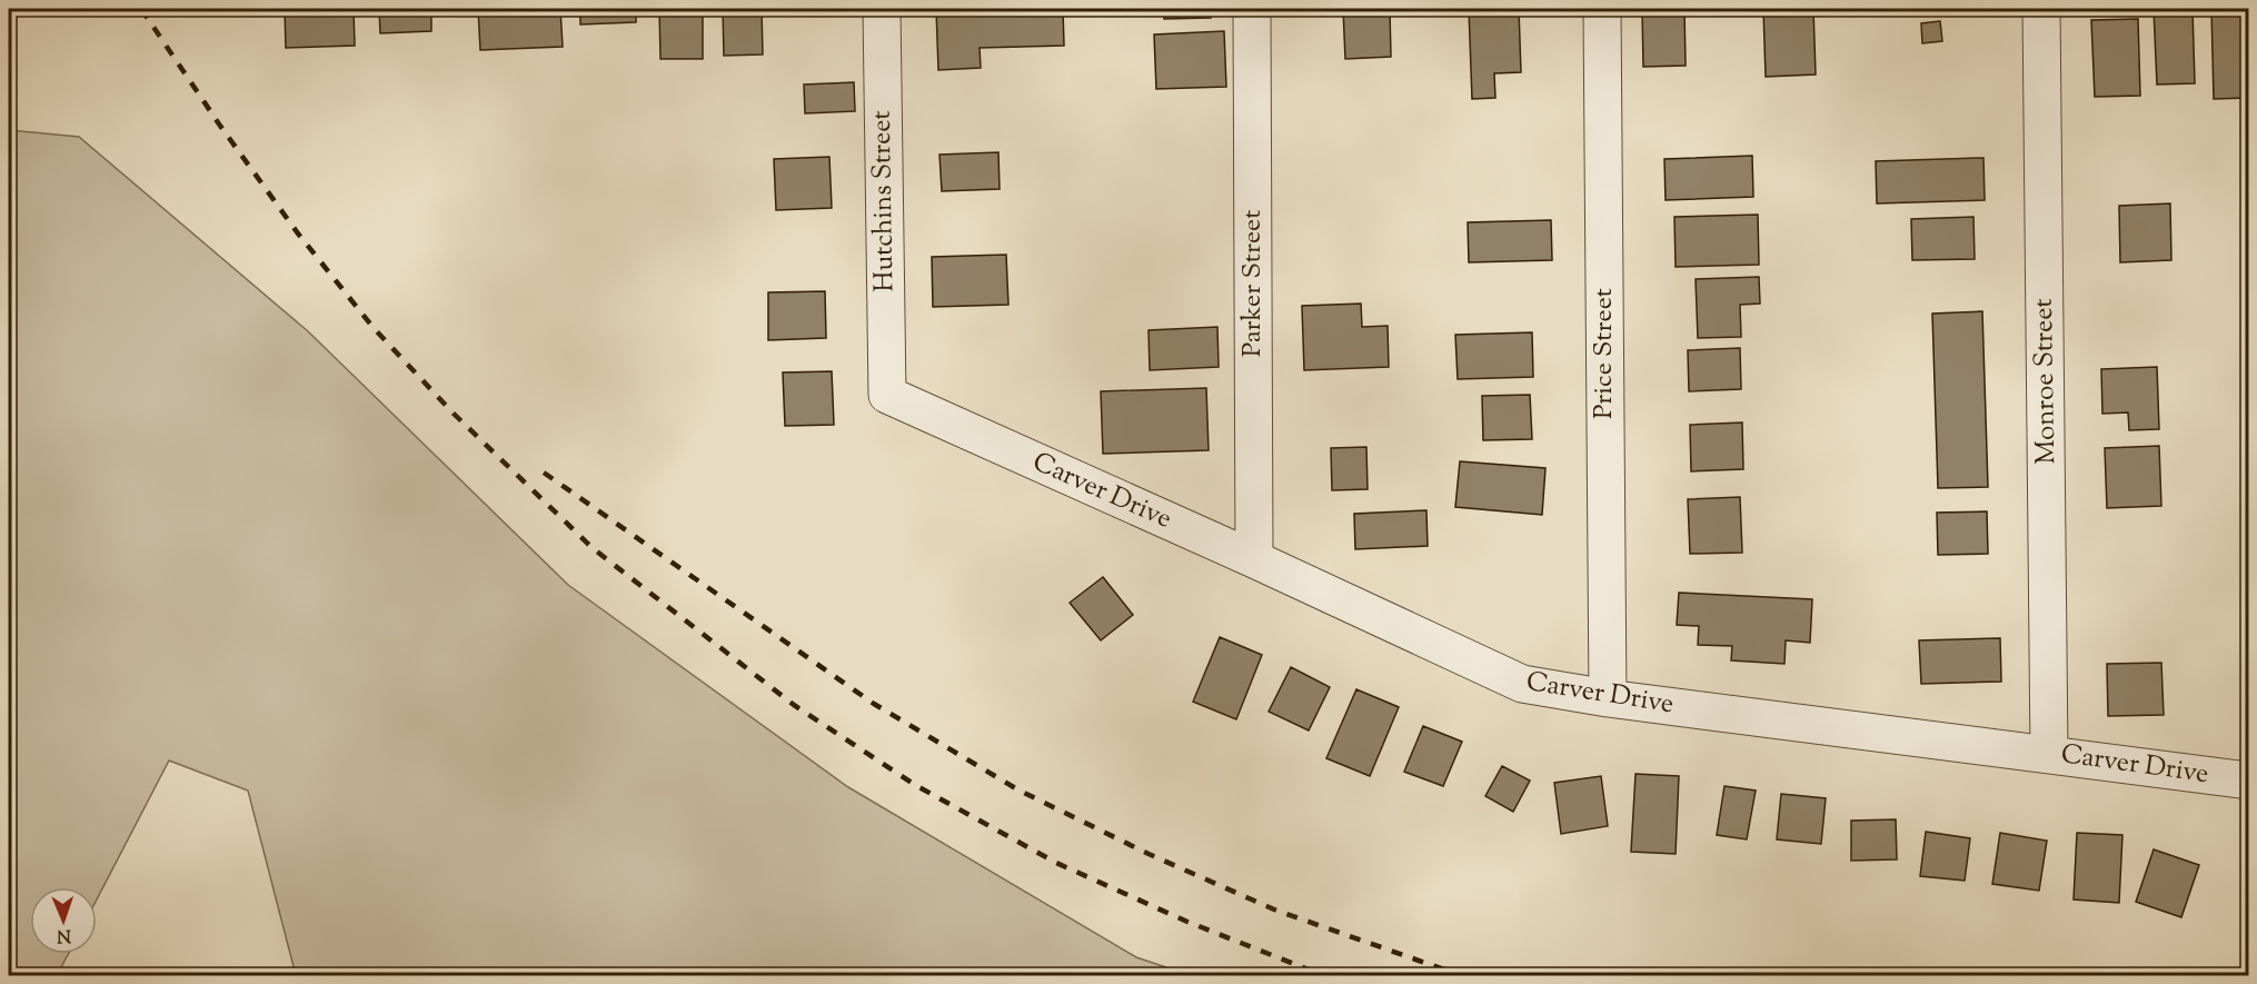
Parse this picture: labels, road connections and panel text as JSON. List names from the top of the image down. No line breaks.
{"streets":{"street":["Hutchins Street","Parker Street","Price Street","Monroe Street","Carver Drive"]},"crossings":[["Hutchins Street","Carver Drive"],["Parker Street","Carver Drive"],["Price Street","Carver Drive"],["Monroe Street","Carver Drive"]],"north":"bottom"}
